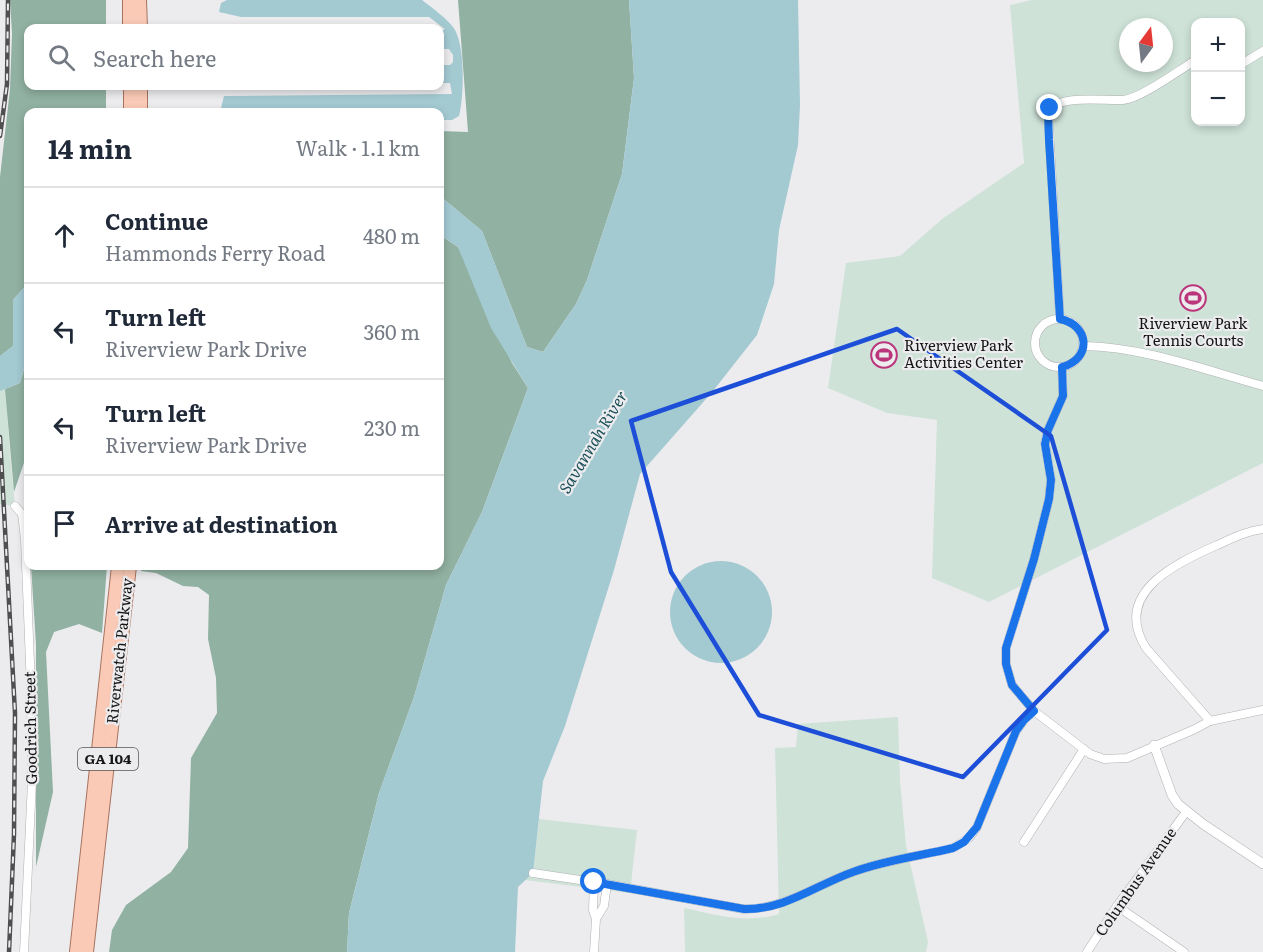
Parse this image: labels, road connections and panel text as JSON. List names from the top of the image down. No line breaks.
{"streets":{"main road":["Riverwatch Parkway","GA 104"],"street":["Goodrich Street","Columbus Avenue"]},"water":["Savannah River"],"places":{"sports":["Riverview Park Tennis Courts","Riverview Park Activities Center"]},"north":"top","page":{"map_buttons":["+","−"],"search":"Search here","heading":["14 min","Walk · 1.1 km"],"list":[["Continue","Hammonds Ferry Road","480 m"],["Turn left","Riverview Park Drive","360 m"],["Turn left","Riverview Park Drive","230 m"],"Arrive at destination"]}}
